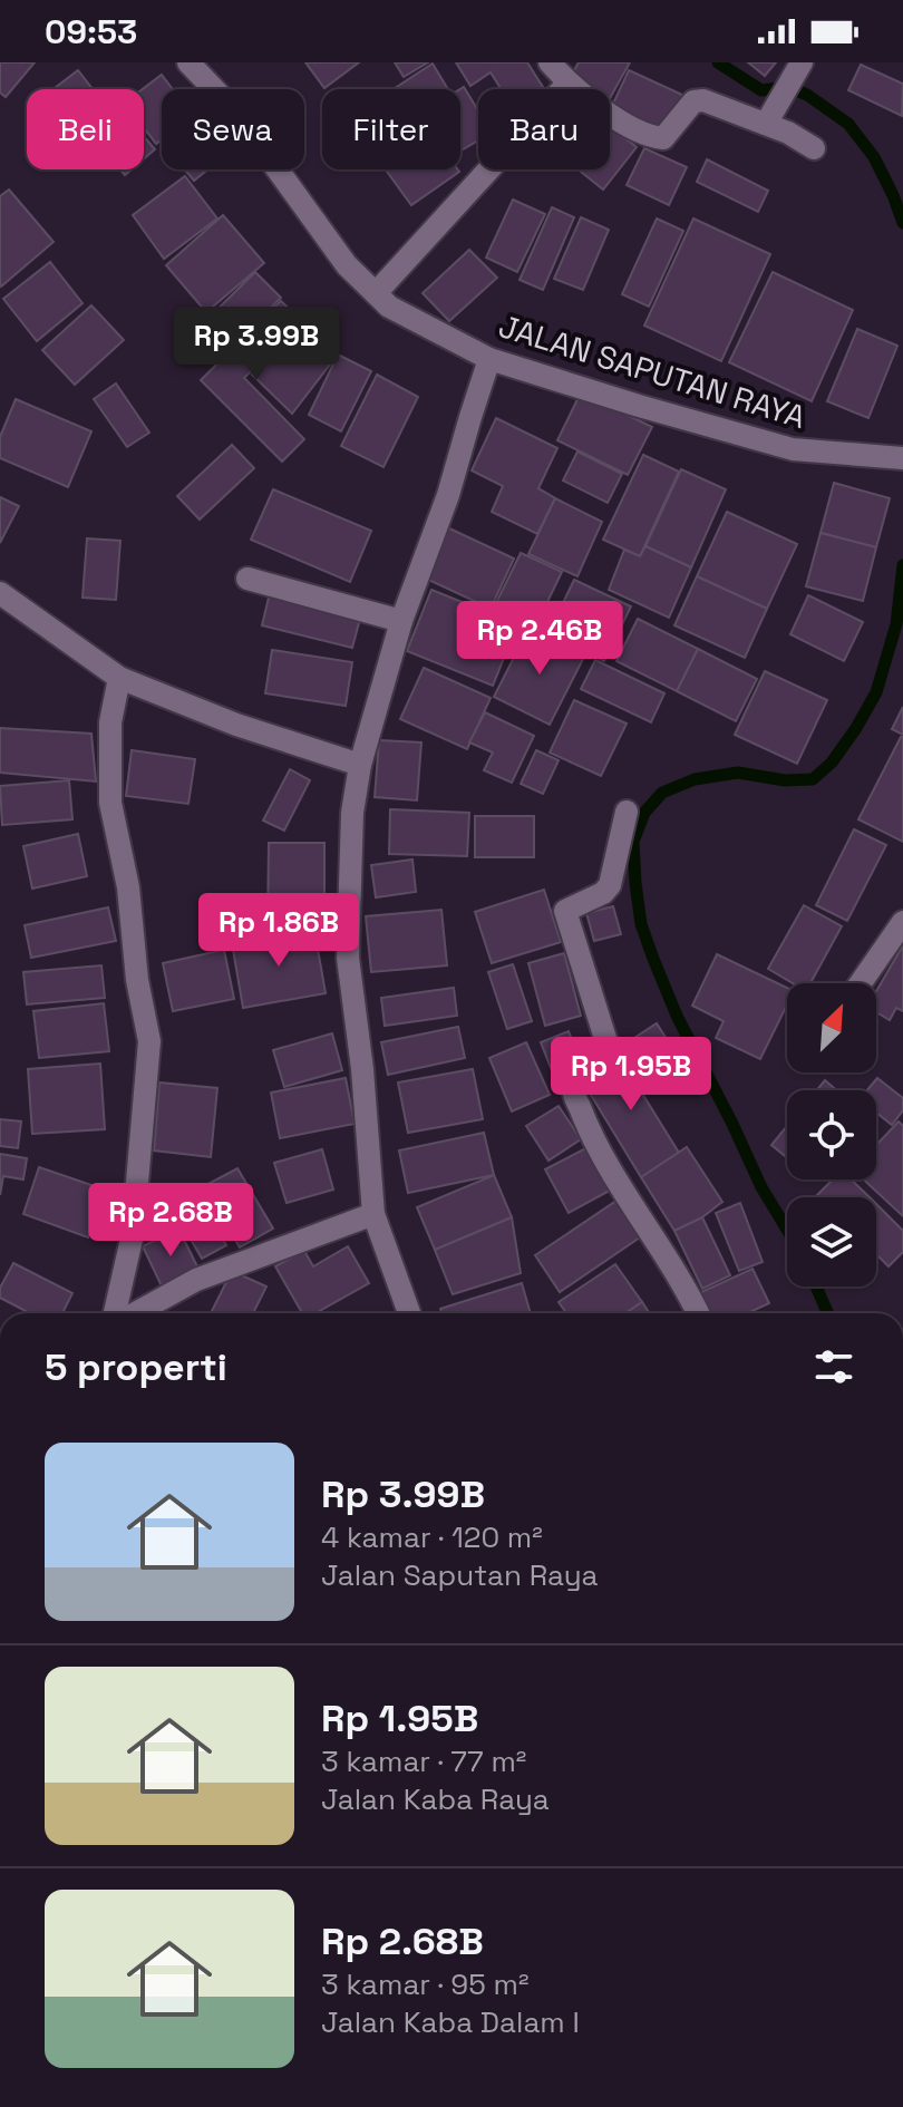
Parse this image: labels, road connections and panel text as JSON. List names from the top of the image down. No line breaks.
{"streets":{"street":["JALAN SAPUTAN RAYA"]},"north":"top right","page":{"status":"09:53","chip":["Beli","Sewa","Filter","Baru"],"price":["Rp 3.99B","Rp 2.46B","Rp 1.86B","Rp 1.95B","Rp 2.68B"],"heading":"5 properti","list":[{"name":"Rp 3.99B","note":"4 kamar · 120 m² · Jalan Saputan Raya"},{"name":"Rp 1.95B","note":"3 kamar · 77 m² · Jalan Kaba Raya"},{"name":"Rp 2.68B","note":"3 kamar · 95 m² · Jalan Kaba Dalam I"}]}}
